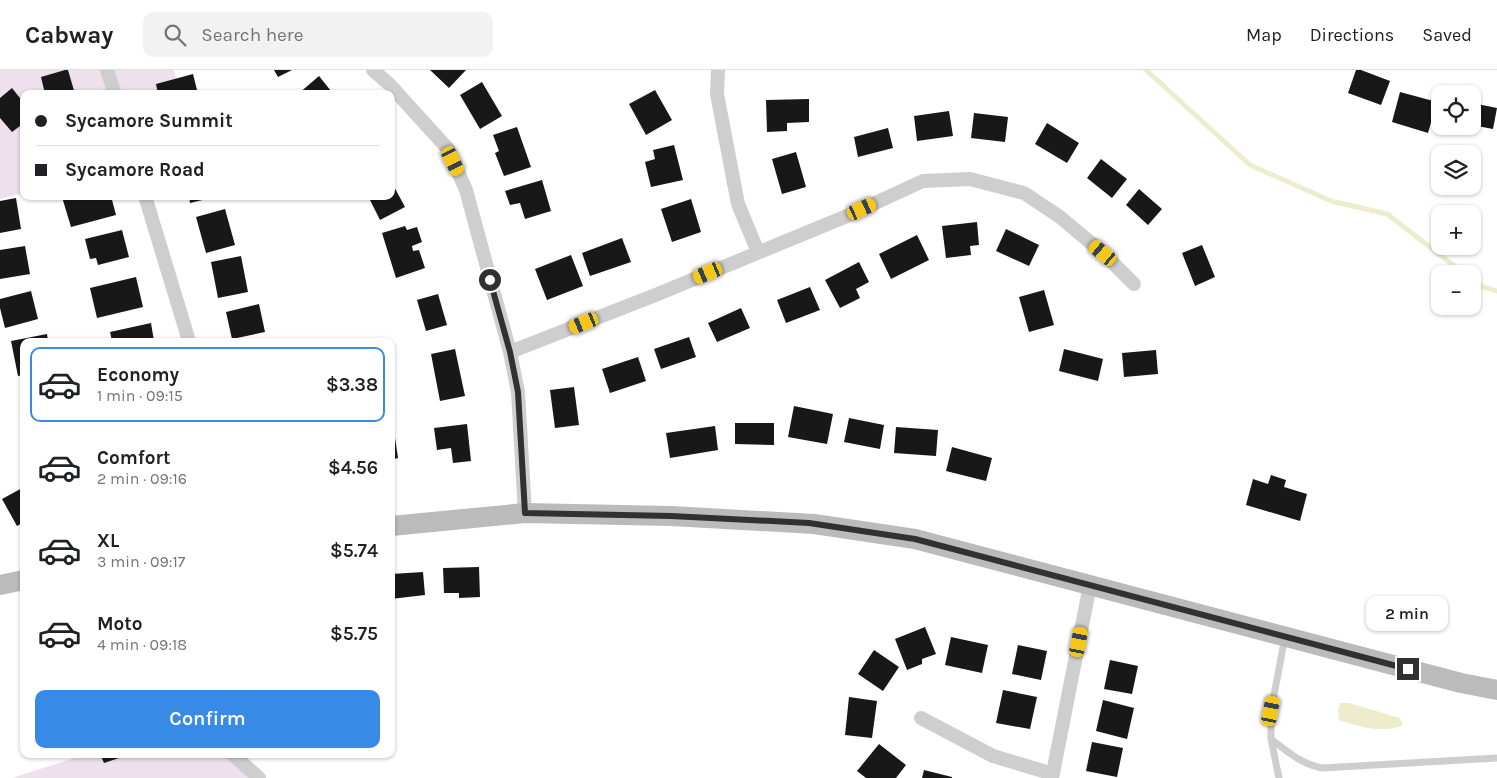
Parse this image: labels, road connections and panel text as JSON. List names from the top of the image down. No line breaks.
{"page":{"header":"Cabway","search":"Search here","nav":["Map","Directions","Saved"],"map_buttons":["+","−"],"banner":["Sycamore Summit","Sycamore Road"],"list":[{"name":"Economy","note":"1 min · 09:15","value":"$3.38"},{"name":"Comfort","note":"2 min · 09:16","value":"$4.56"},{"name":"XL","note":"3 min · 09:17","value":"$5.74"},{"name":"Moto","note":"4 min · 09:18","value":"$5.75"}],"bubble":"2 min","buttons":"Confirm"}}
